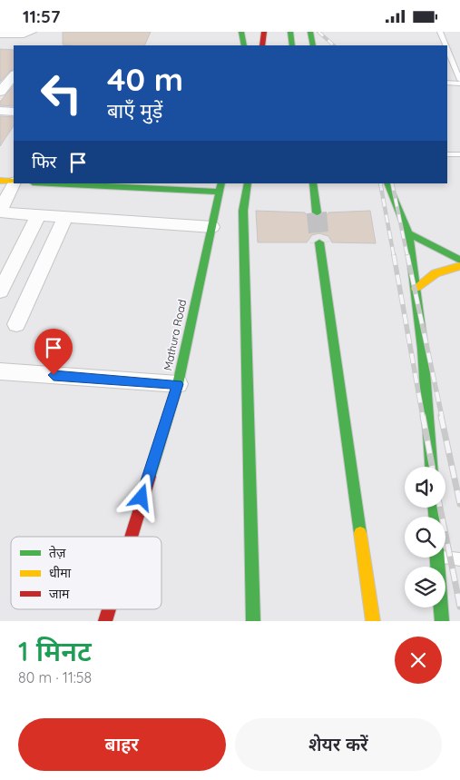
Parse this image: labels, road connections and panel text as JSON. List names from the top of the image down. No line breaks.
{"streets":{"main road":["Mathura Road"]},"legend":["तेज़","धीमा","जाम"],"page":{"status":"11:57","turn":["40 m","बाएँ मुड़ें"],"then":"फिर","heading":["1 मिनट","80 m · 11:58"],"buttons":["बाहर","शेयर करें"]}}
